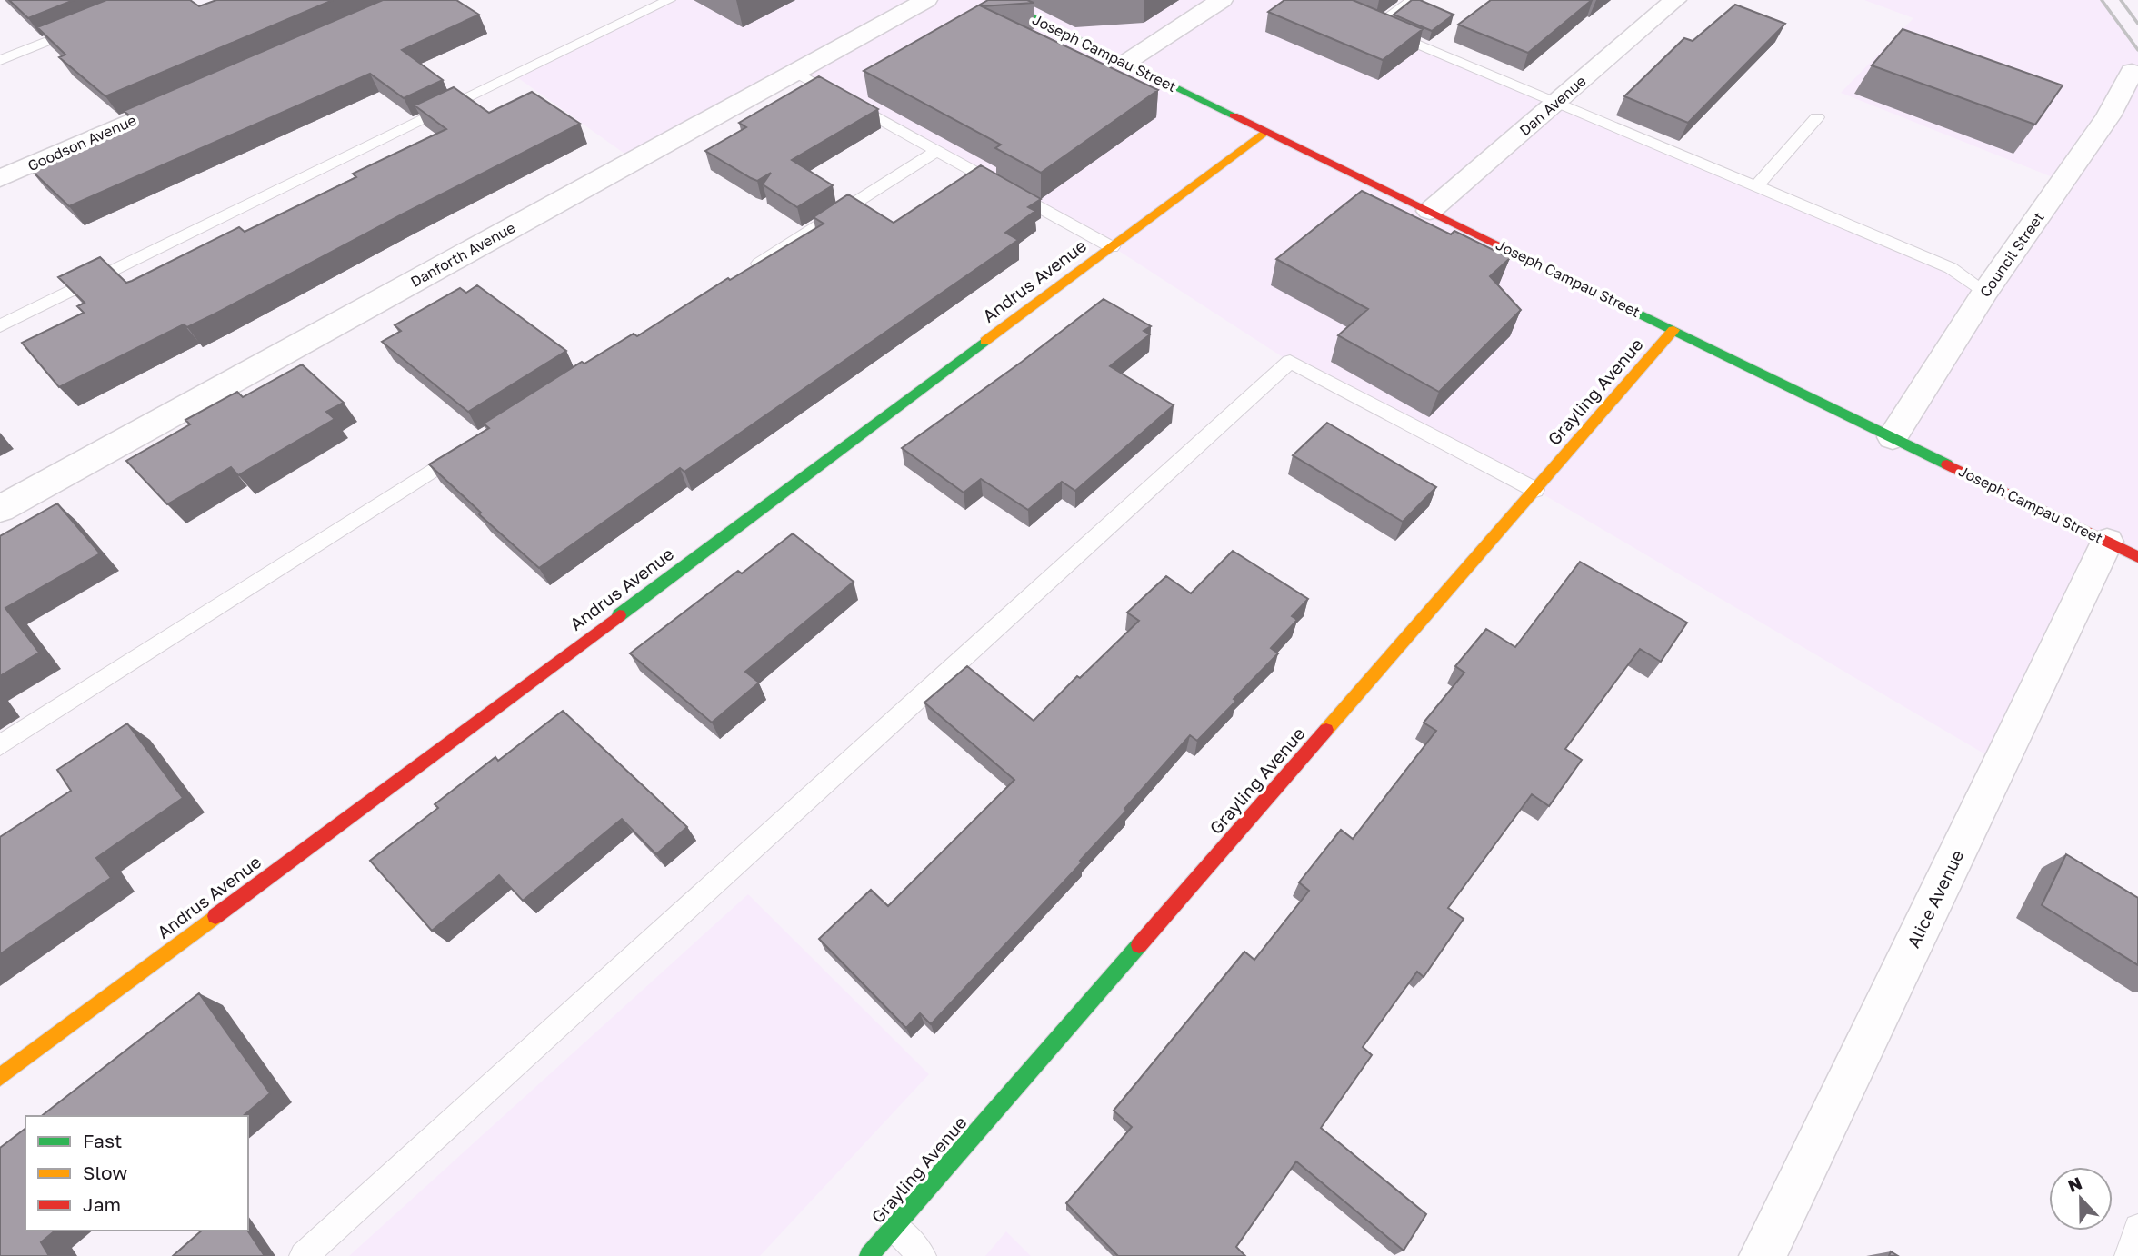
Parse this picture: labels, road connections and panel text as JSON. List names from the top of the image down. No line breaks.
{"streets":{"street":["Joseph Campau Street","Dan Avenue","Goodson Avenue","Danforth Avenue","Council Street","Andrus Avenue","Grayling Avenue","Alice Avenue"]},"crossings":[["Joseph Campau Street","Dan Avenue"],["Joseph Campau Street","Council Street"],["Joseph Campau Street","Andrus Avenue"],["Joseph Campau Street","Grayling Avenue"],["Joseph Campau Street","Alice Avenue"]],"legend":["Fast","Slow","Jam"],"north":"top"}
